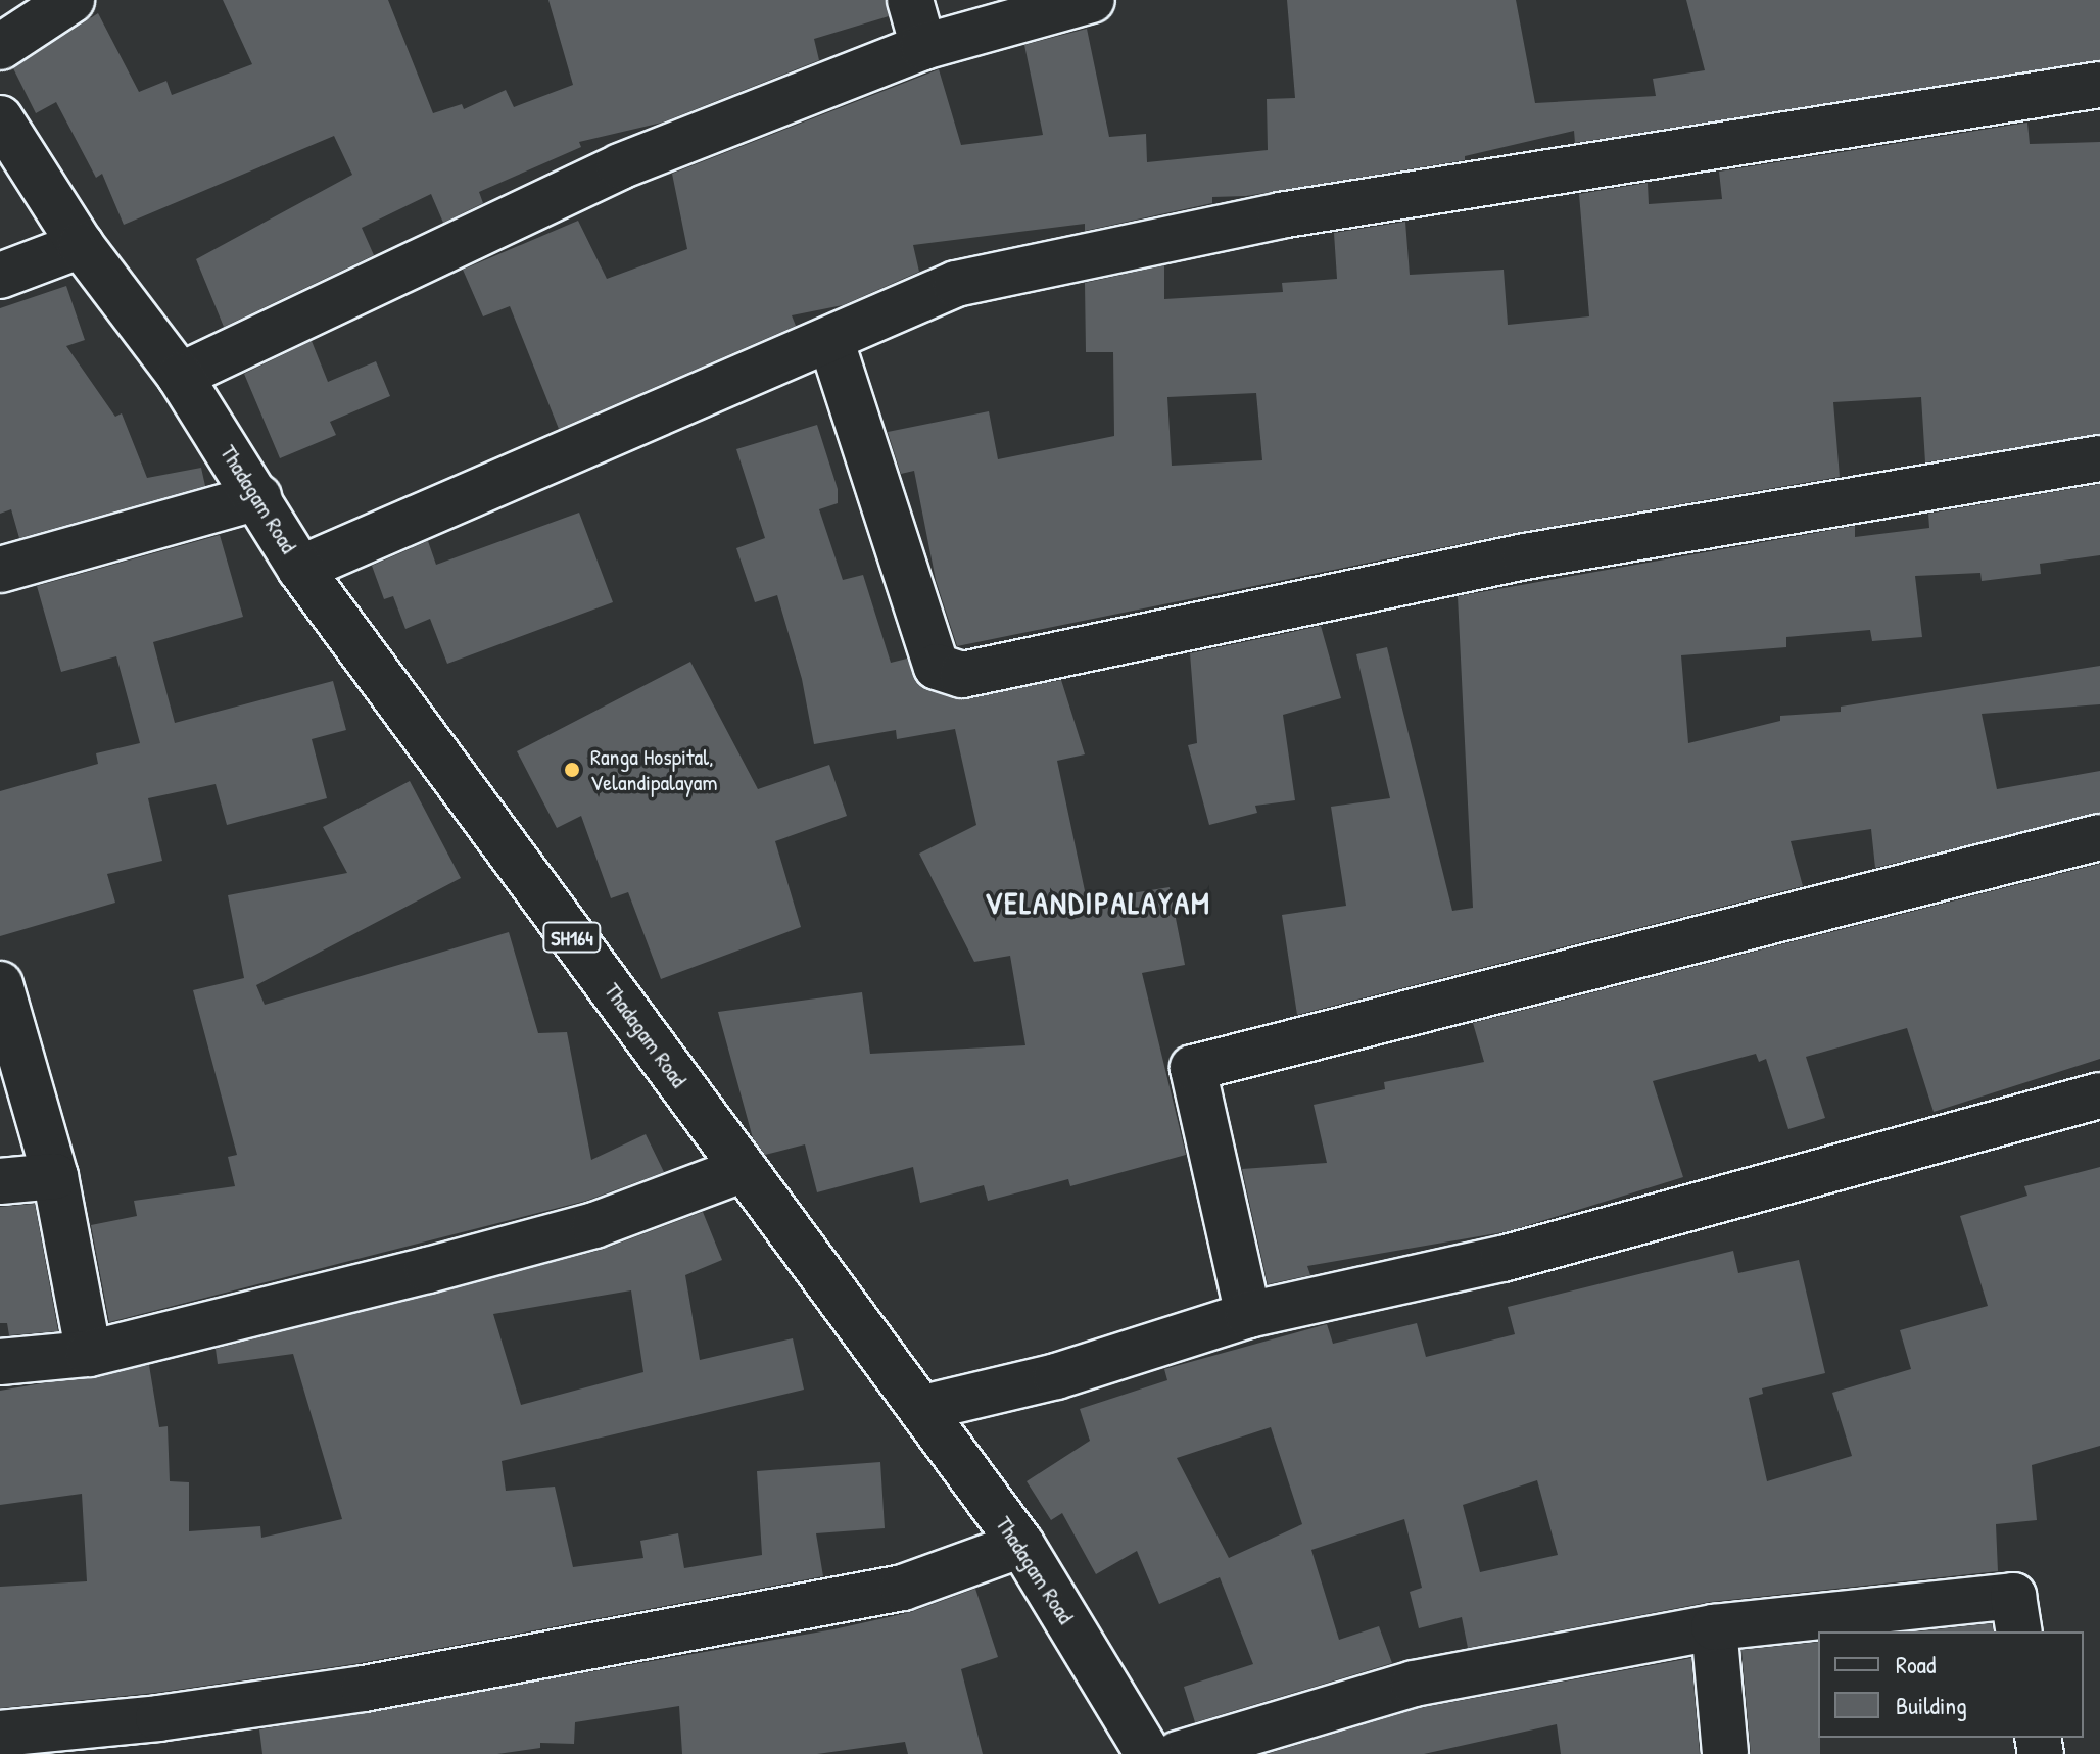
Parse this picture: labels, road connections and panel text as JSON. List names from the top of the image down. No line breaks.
{"streets":{"street":["Thadagam Road","SH164"]},"districts":["VELANDIPALAYAM"],"places":["Ranga Hospital, Velandipalayam"],"legend":["Road","Building"]}
